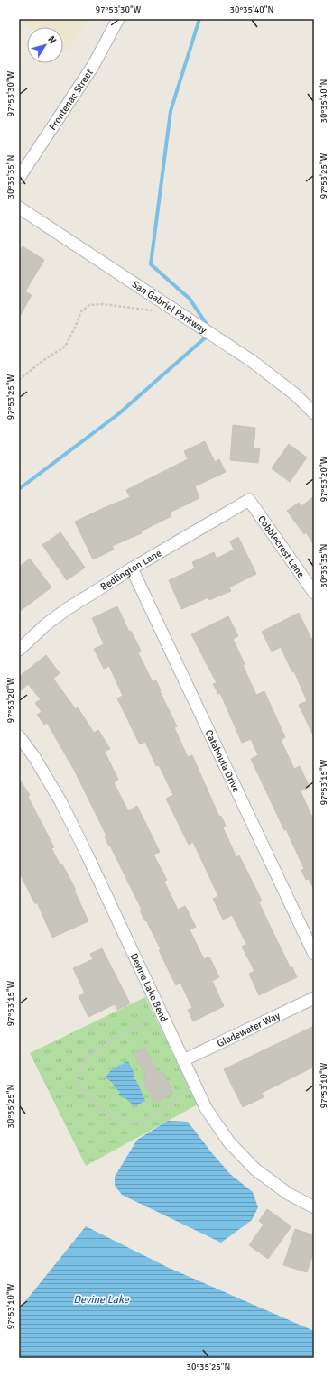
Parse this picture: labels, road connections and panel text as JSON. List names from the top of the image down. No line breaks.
{"streets":{"street":["Frontenac Street","San Gabriel Parkway","Cobblecrest Lane","Bedlington Lane","Catahoula Drive","Devine Lake Bend","Gladewater Way"]},"crossings":[["Cobblecrest Lane","Bedlington Lane"],["Bedlington Lane","Catahoula Drive"],["Devine Lake Bend","Gladewater Way"]],"water":["Devine Lake"],"north":"top right","coordinates":["97°53'30\"W","30°35'40\"N","97°53'25\"W","30°35'35\"N","97°53'20\"W","97°53'15\"W","97°53'10\"W","30°35'25\"N"]}
